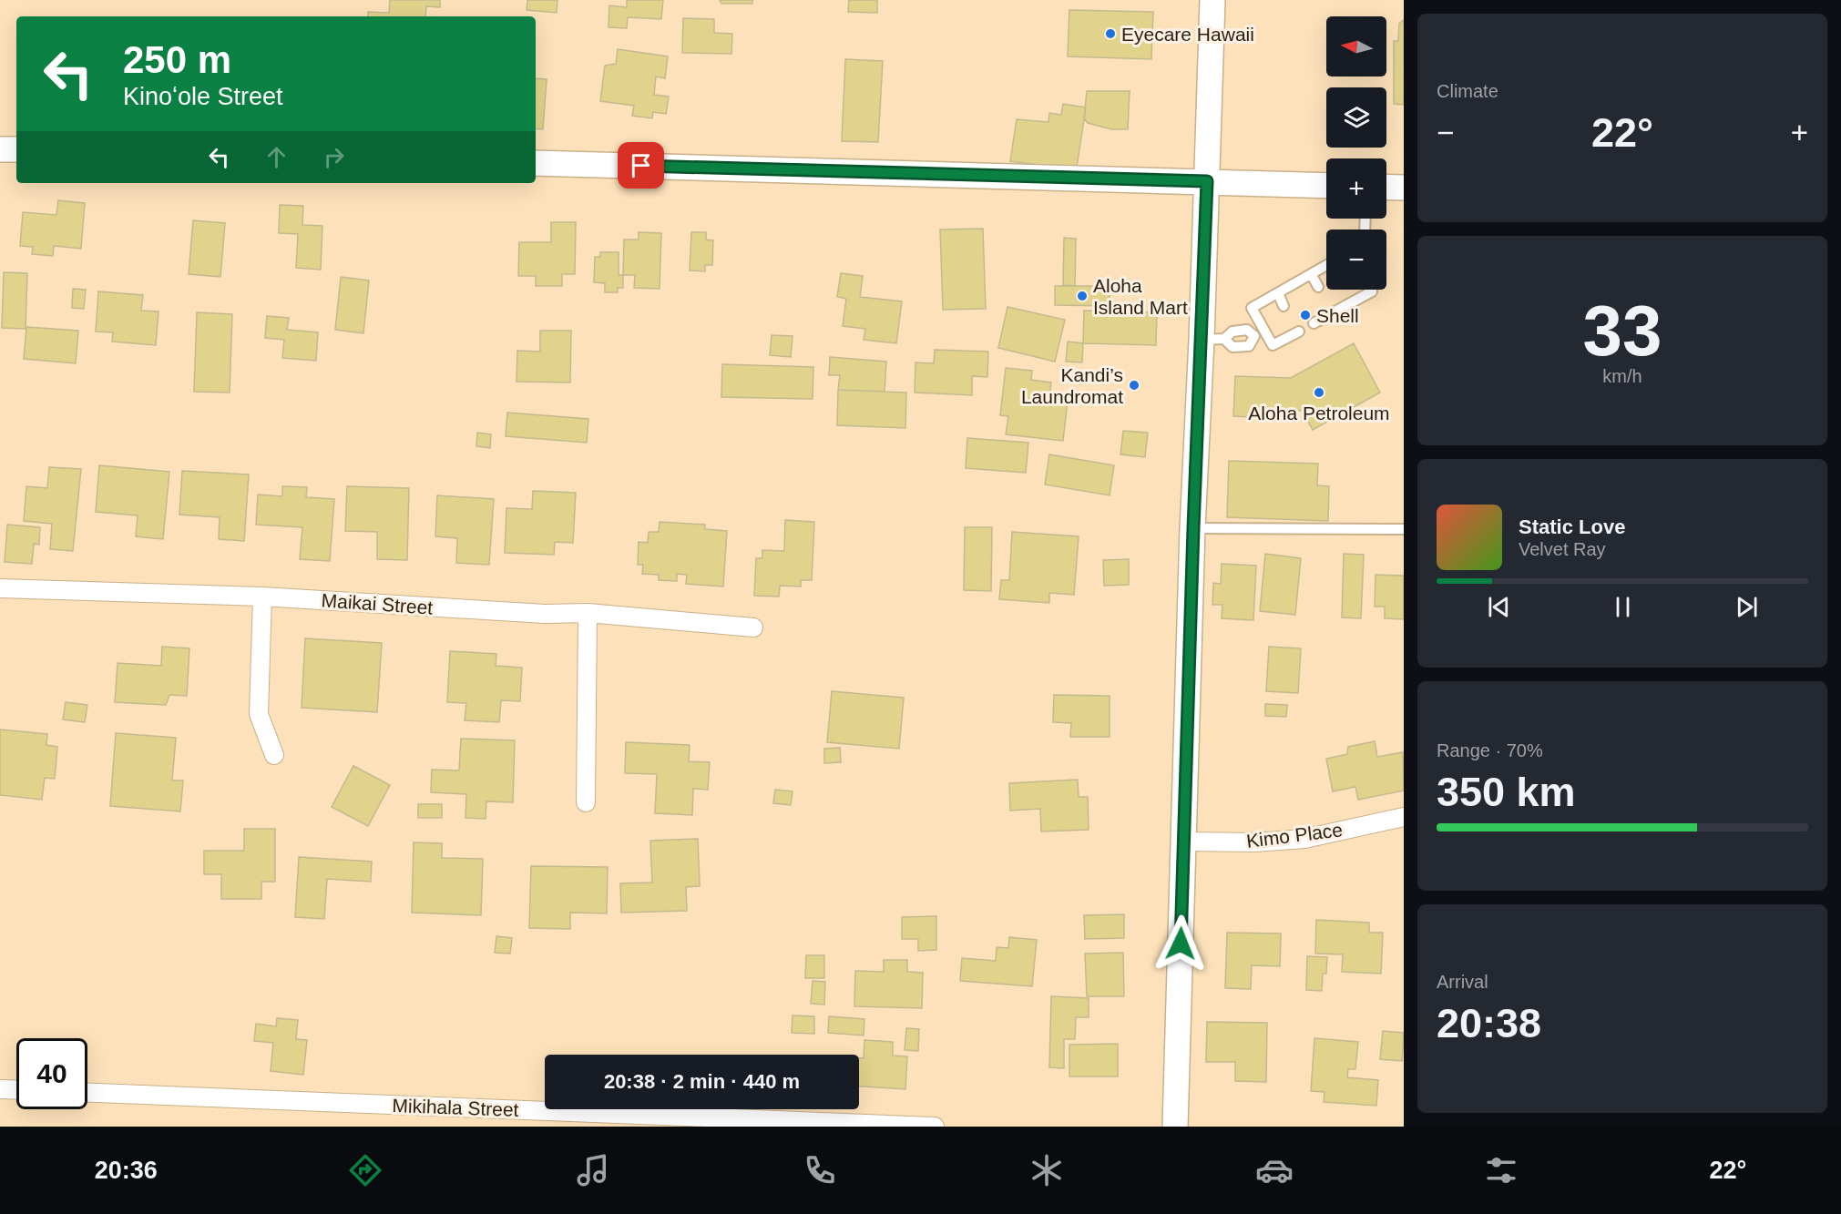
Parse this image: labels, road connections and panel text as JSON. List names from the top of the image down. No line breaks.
{"streets":{"street":["Maikai Street","Kimo Place","Mikihala Street"]},"places":["Eyecare Hawaii","Aloha Island Mart","Shell","Kandi’s Laundromat","Aloha Petroleum"],"north":"left","page":{"tile":["Climate",["33","km/h"],["Range · 70%","350 km"],["Arrival","20:38"]],"map_buttons":["+","−"],"turn":["250 m","Kinoʻole Street"],"heat":["−","22°","+"],"song":["Static Love","Velvet Ray"],"limit":"40","trip":"20:38 · 2 min · 440 m","tabs":["20:36","22°"]}}
